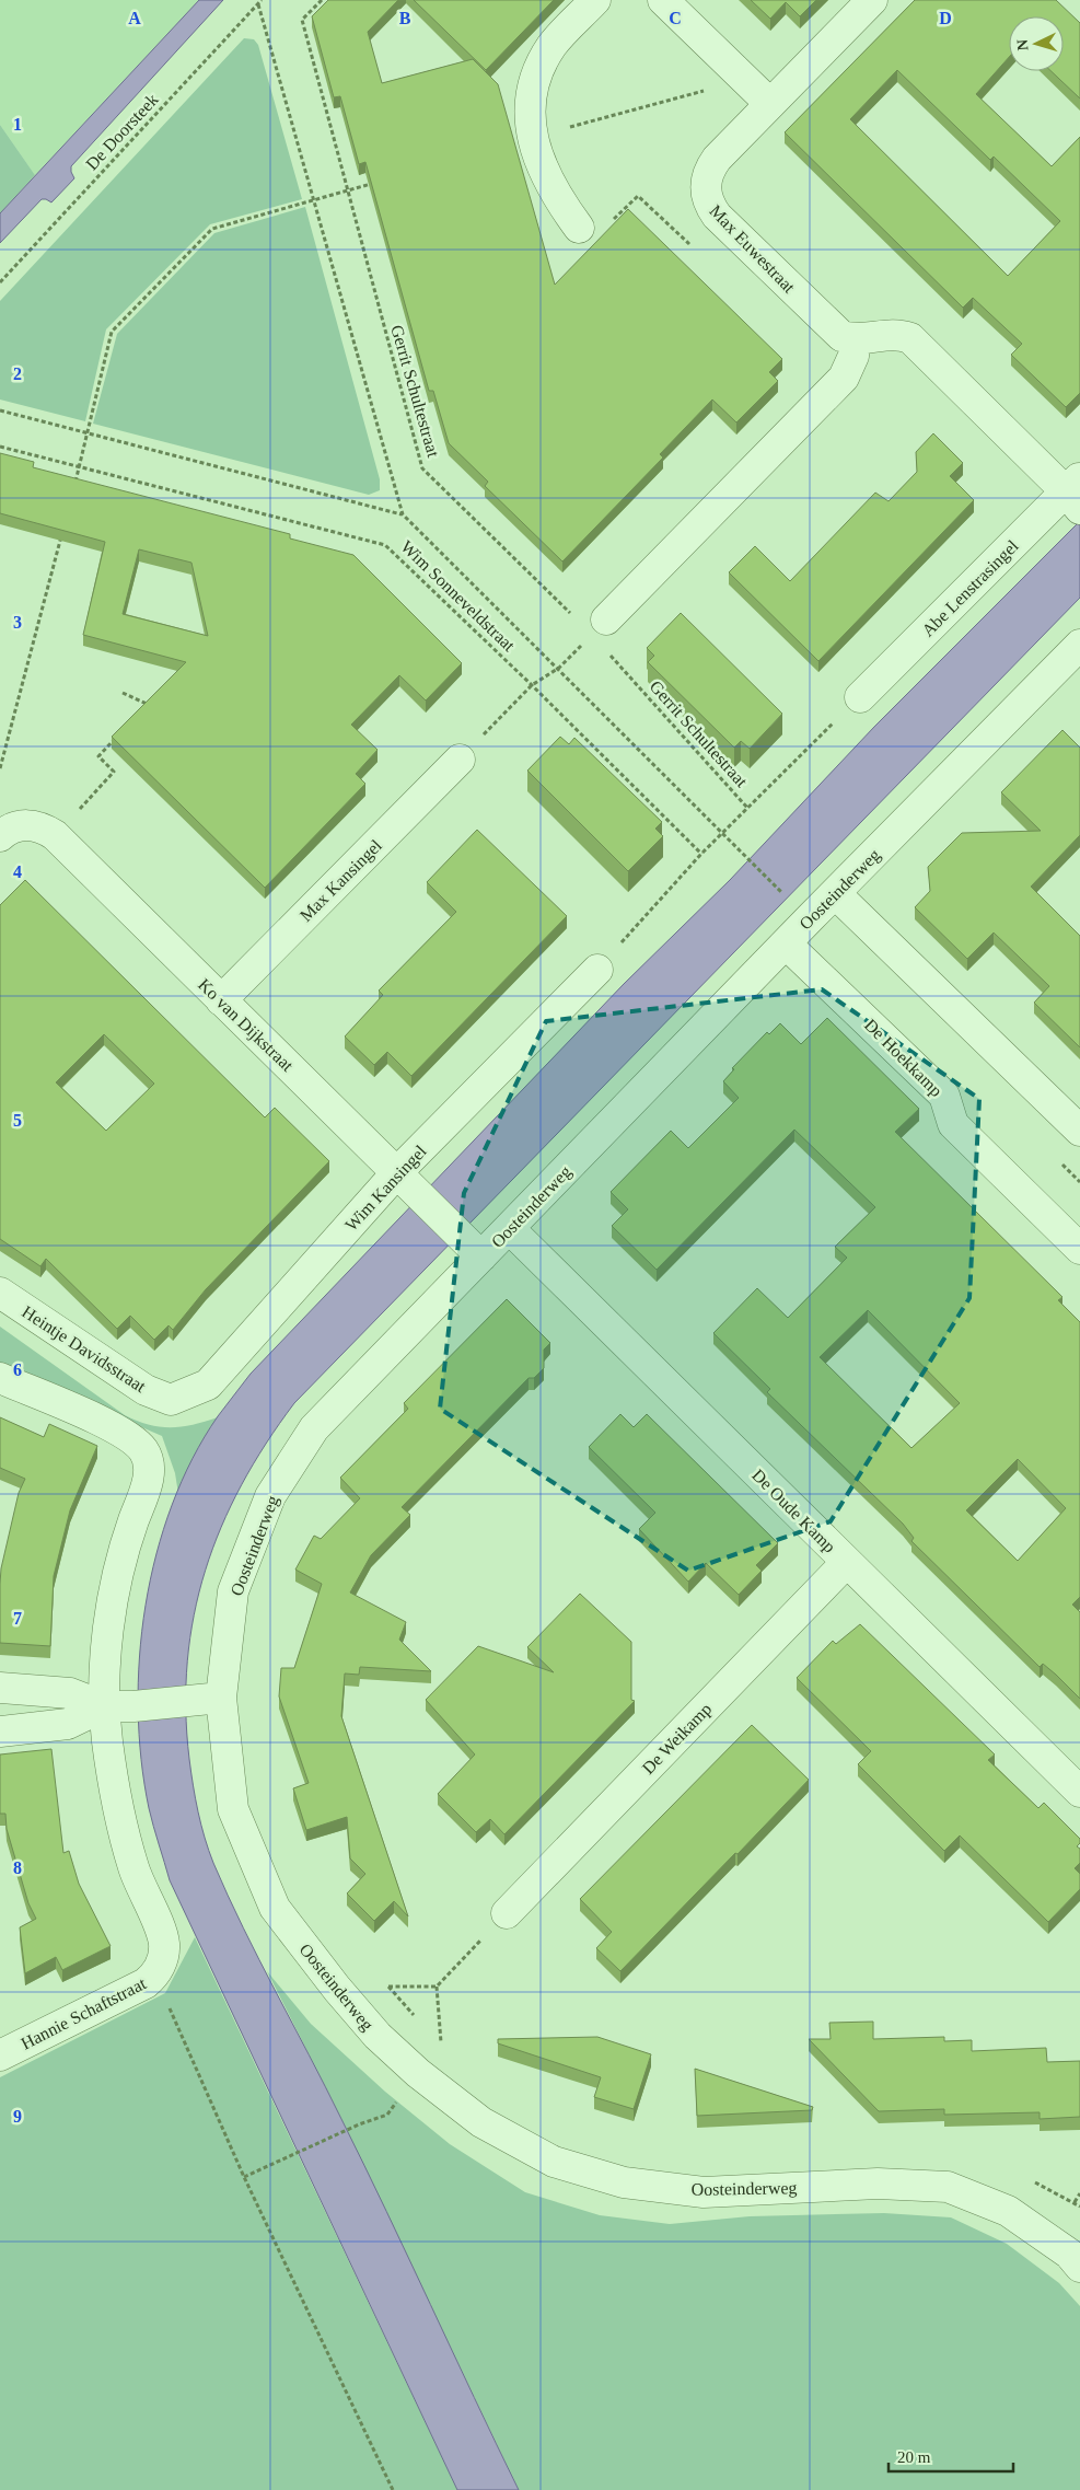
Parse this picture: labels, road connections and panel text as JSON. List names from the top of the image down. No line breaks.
{"streets":{"street":["Max Euwestraat","Abe Lenstrasingel","Max Kansingel","Oosteinderweg","Ko van Dijkstraat","De Hoekkamp","Wim Kansingel","Heintje Davidsstraat","De Oude Kamp","De Weikamp","Hannie Schaftstraat"],"path":["De Doorsteek","Gerrit Schultestraat","Wim Sonneveldstraat"]},"crossings":[["Max Kansingel","Ko van Dijkstraat"],["Oosteinderweg","Ko van Dijkstraat"],["Oosteinderweg","De Hoekkamp"],["Oosteinderweg","De Oude Kamp"],["Ko van Dijkstraat","Wim Kansingel"],["Wim Kansingel","Heintje Davidsstraat"],["De Oude Kamp","De Weikamp"]],"scale_bar":"20 m","north":"left","grid":{"columns":["A","B","C","D"],"rows":["1","2","3","4","5","6","7","8","9"]}}
